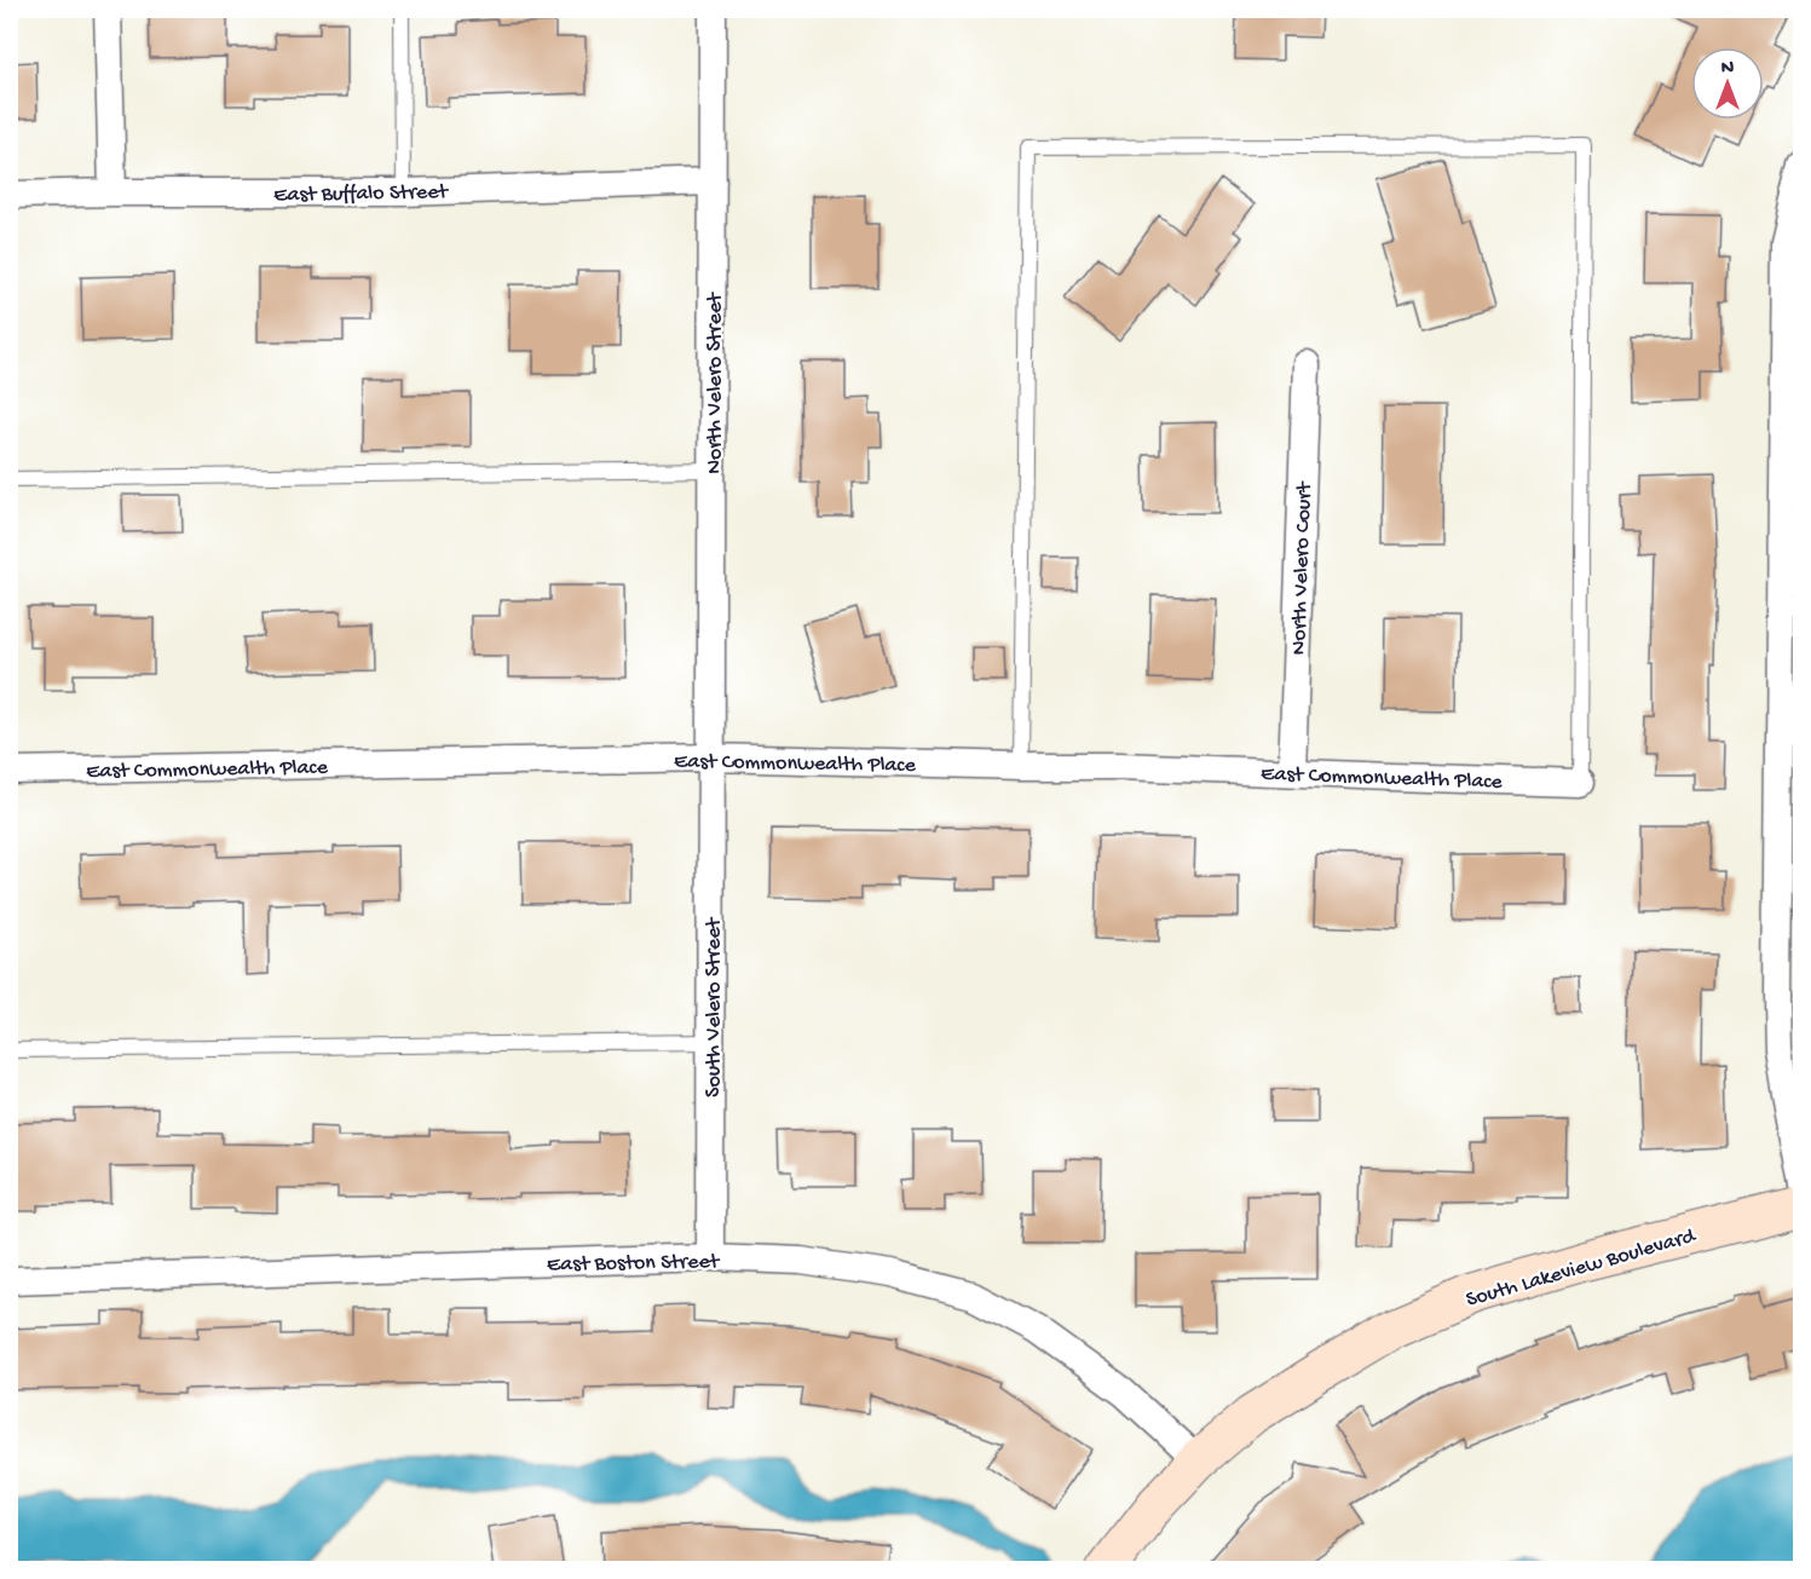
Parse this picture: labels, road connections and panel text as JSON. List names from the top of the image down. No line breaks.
{"streets":{"street":["East Buffalo Street","North Velero Street","North Velero Court","East Commonwealth Place","South Velero Street","East Boston Street","South Lakeview Boulevard"]},"crossings":[["East Buffalo Street","North Velero Street"],["North Velero Street","East Commonwealth Place"],["North Velero Street","South Velero Street"],["North Velero Court","East Commonwealth Place"],["East Commonwealth Place","South Velero Street"],["South Velero Street","East Boston Street"],["East Boston Street","South Lakeview Boulevard"]],"north":"top"}
